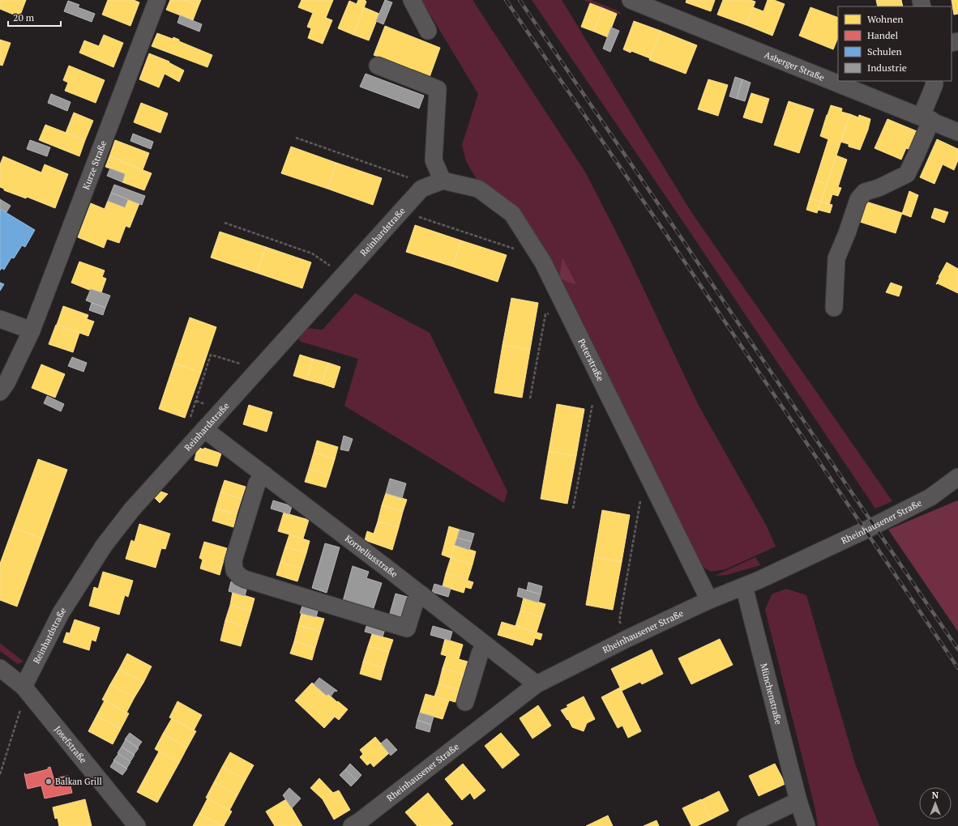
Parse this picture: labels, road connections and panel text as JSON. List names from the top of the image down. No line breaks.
{"streets":{"street":["Asberger Straße","Kurze Straße","Reinhardstraße","Peterstraße","Rheinhausener Straße","Korneliusstraße","Münchenstraße","Josefstraße"]},"crossings":[["Reinhardstraße","Korneliusstraße"],["Reinhardstraße","Josefstraße"],["Peterstraße","Rheinhausener Straße"],["Rheinhausener Straße","Korneliusstraße"],["Rheinhausener Straße","Münchenstraße"]],"places":["Balkan Grill"],"legend":["Wohnen","Handel","Schulen","Industrie"],"scale_bar":"20 m","north":"top"}
